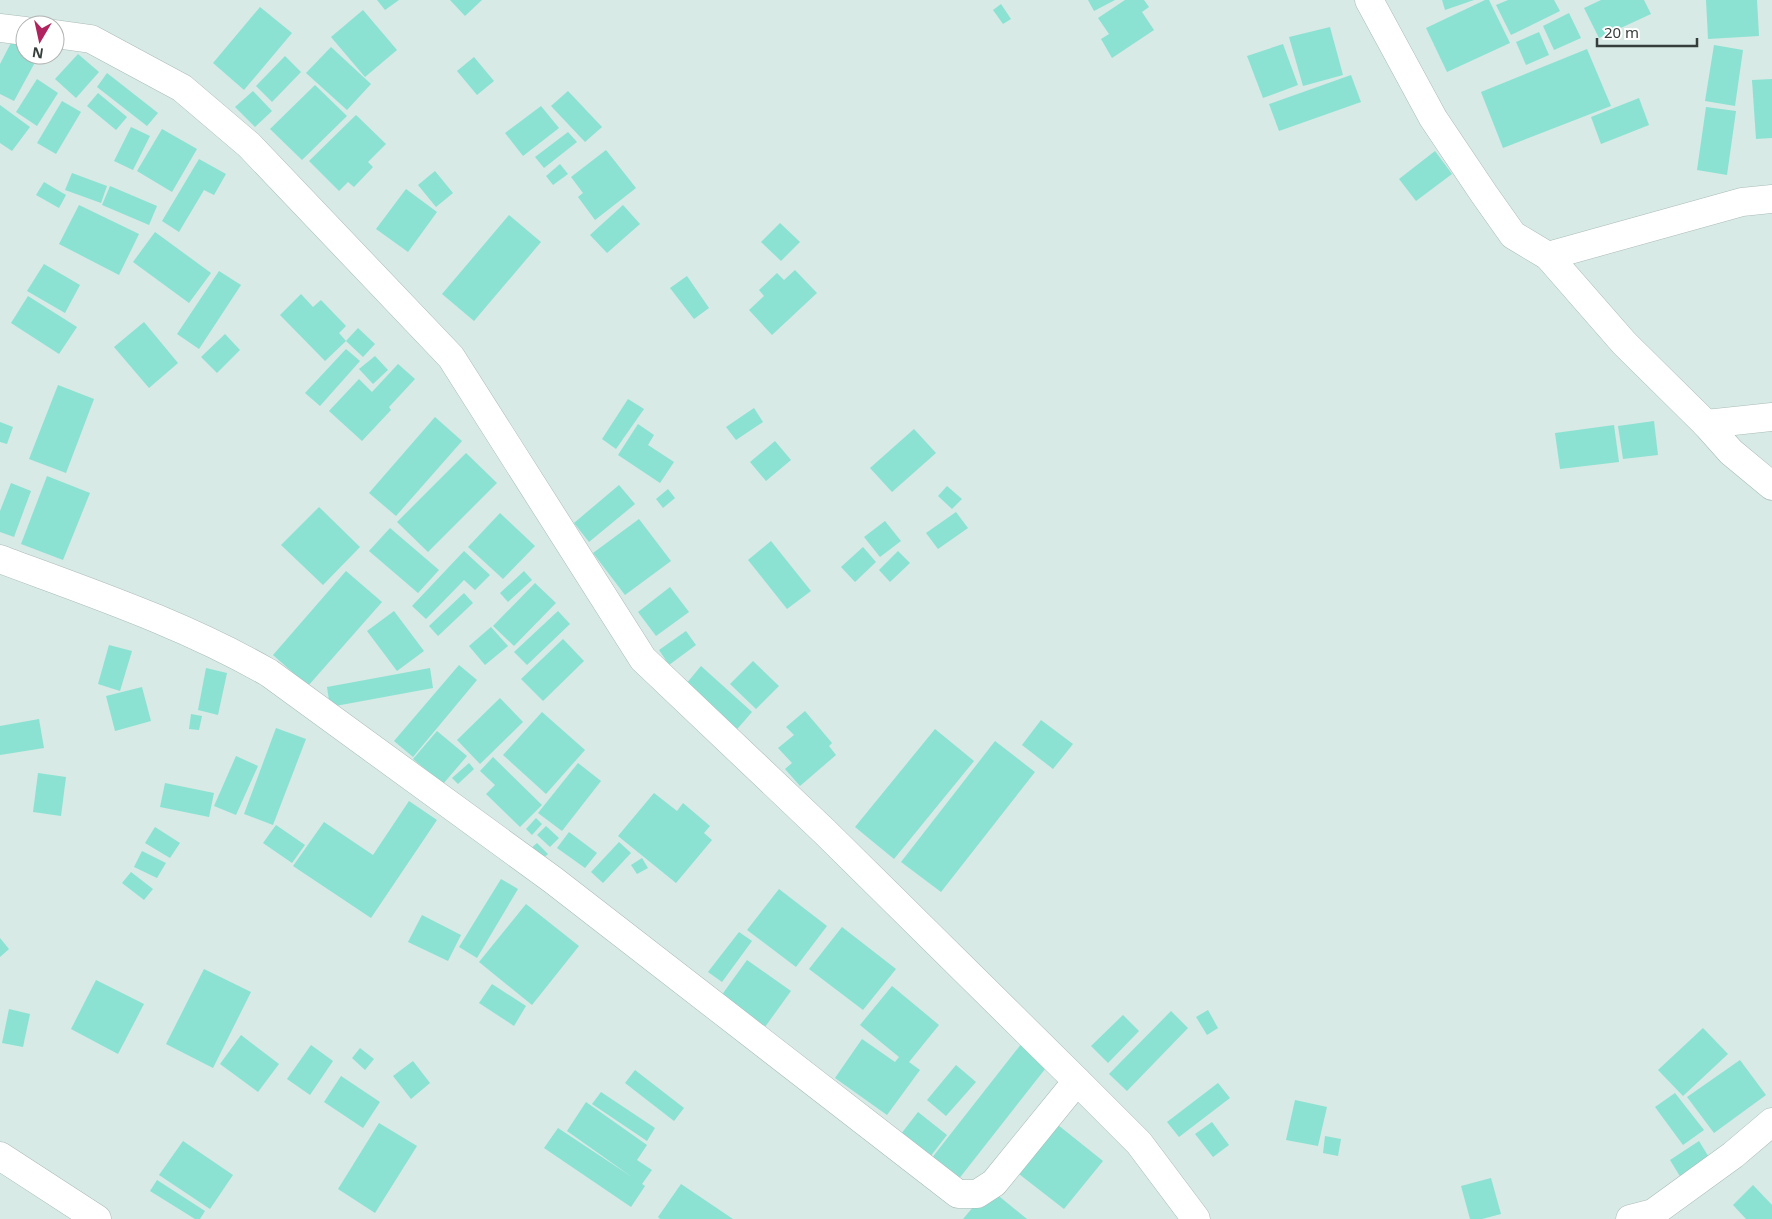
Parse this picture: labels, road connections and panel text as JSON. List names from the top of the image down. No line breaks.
{"scale_bar":"20 m","north":"bottom"}
